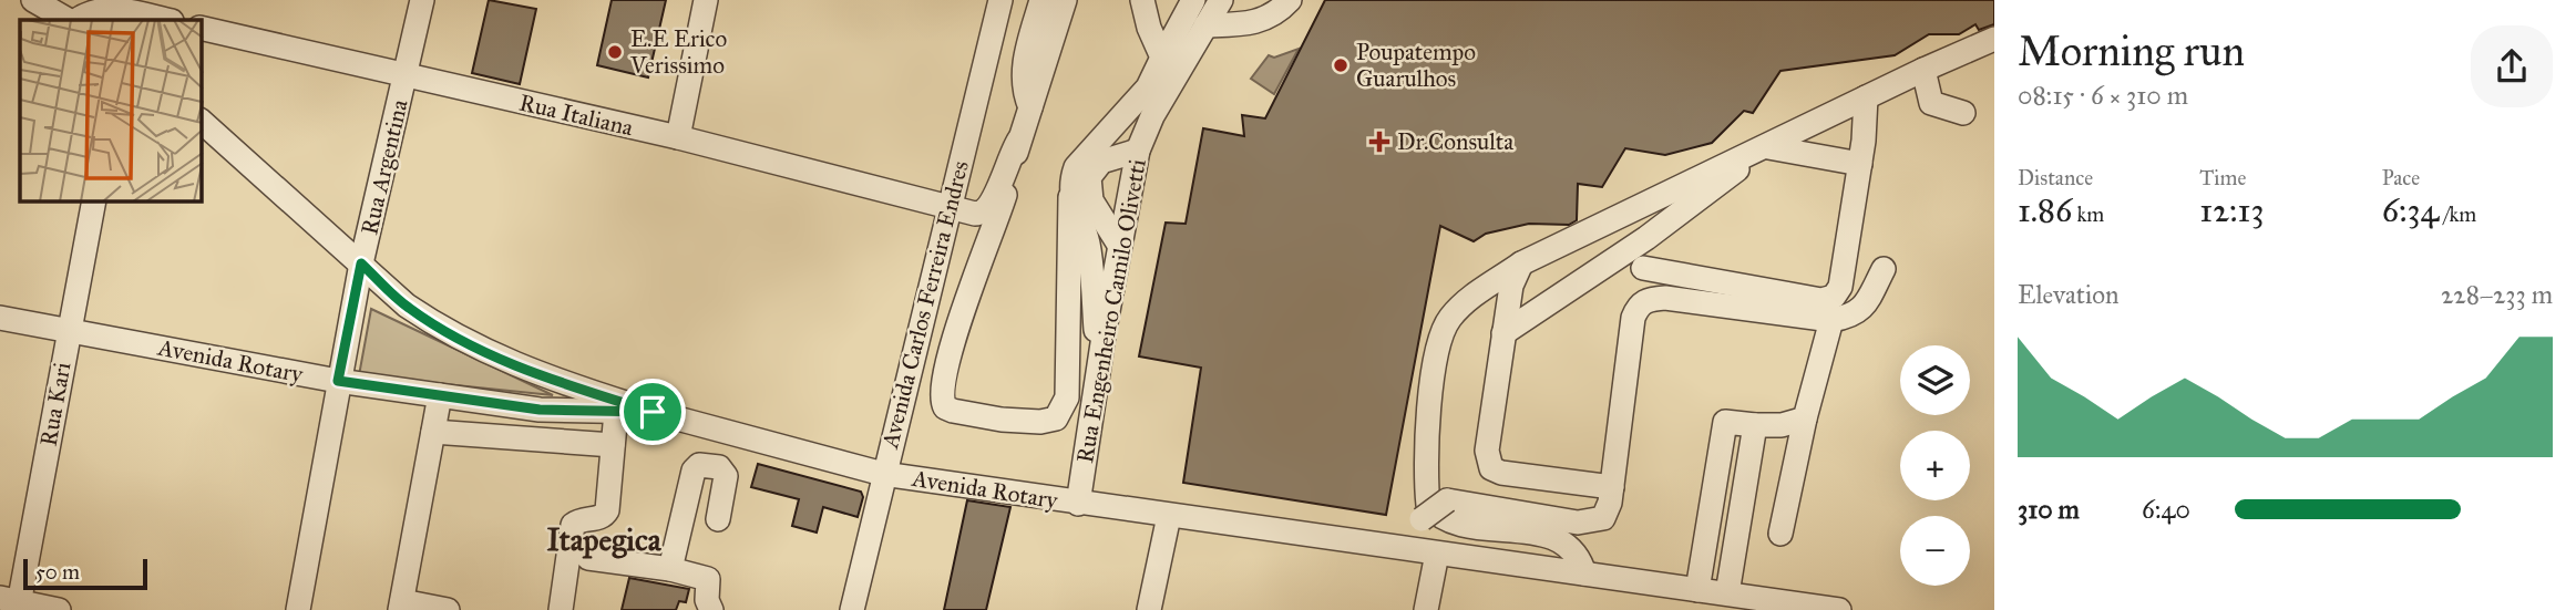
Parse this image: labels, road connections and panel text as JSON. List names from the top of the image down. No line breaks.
{"streets":{"street":["Rua Italiana","Rua Argentina","Avenida Carlos Ferreira Endres","Rua Engenheiro Camilo Olivetti","Avenida Rotary","Rua Kari"]},"crossings":[["Rua Italiana","Rua Argentina"],["Rua Italiana","Avenida Carlos Ferreira Endres"],["Rua Argentina","Avenida Rotary"],["Avenida Carlos Ferreira Endres","Avenida Rotary"],["Rua Engenheiro Camilo Olivetti","Avenida Rotary"],["Avenida Rotary","Rua Kari"]],"districts":["Itapegica"],"places":{"other":["E.E Erico Verissimo","Poupatempo Guarulhos"],"health":["Dr.Consulta"]},"scale_bar":"50 m","page":{"heading":["Morning run","08:15 · 6 × 310 m"],"stats":[["Distance","1.86 km"],["Time","12:13"],["Pace","6:34 /km"]],"chart":["Elevation","228–233 m"],"map_buttons":["+","−"],"list":[{"name":"310 m","note":"6:40"}],"scale":"50 m"}}
